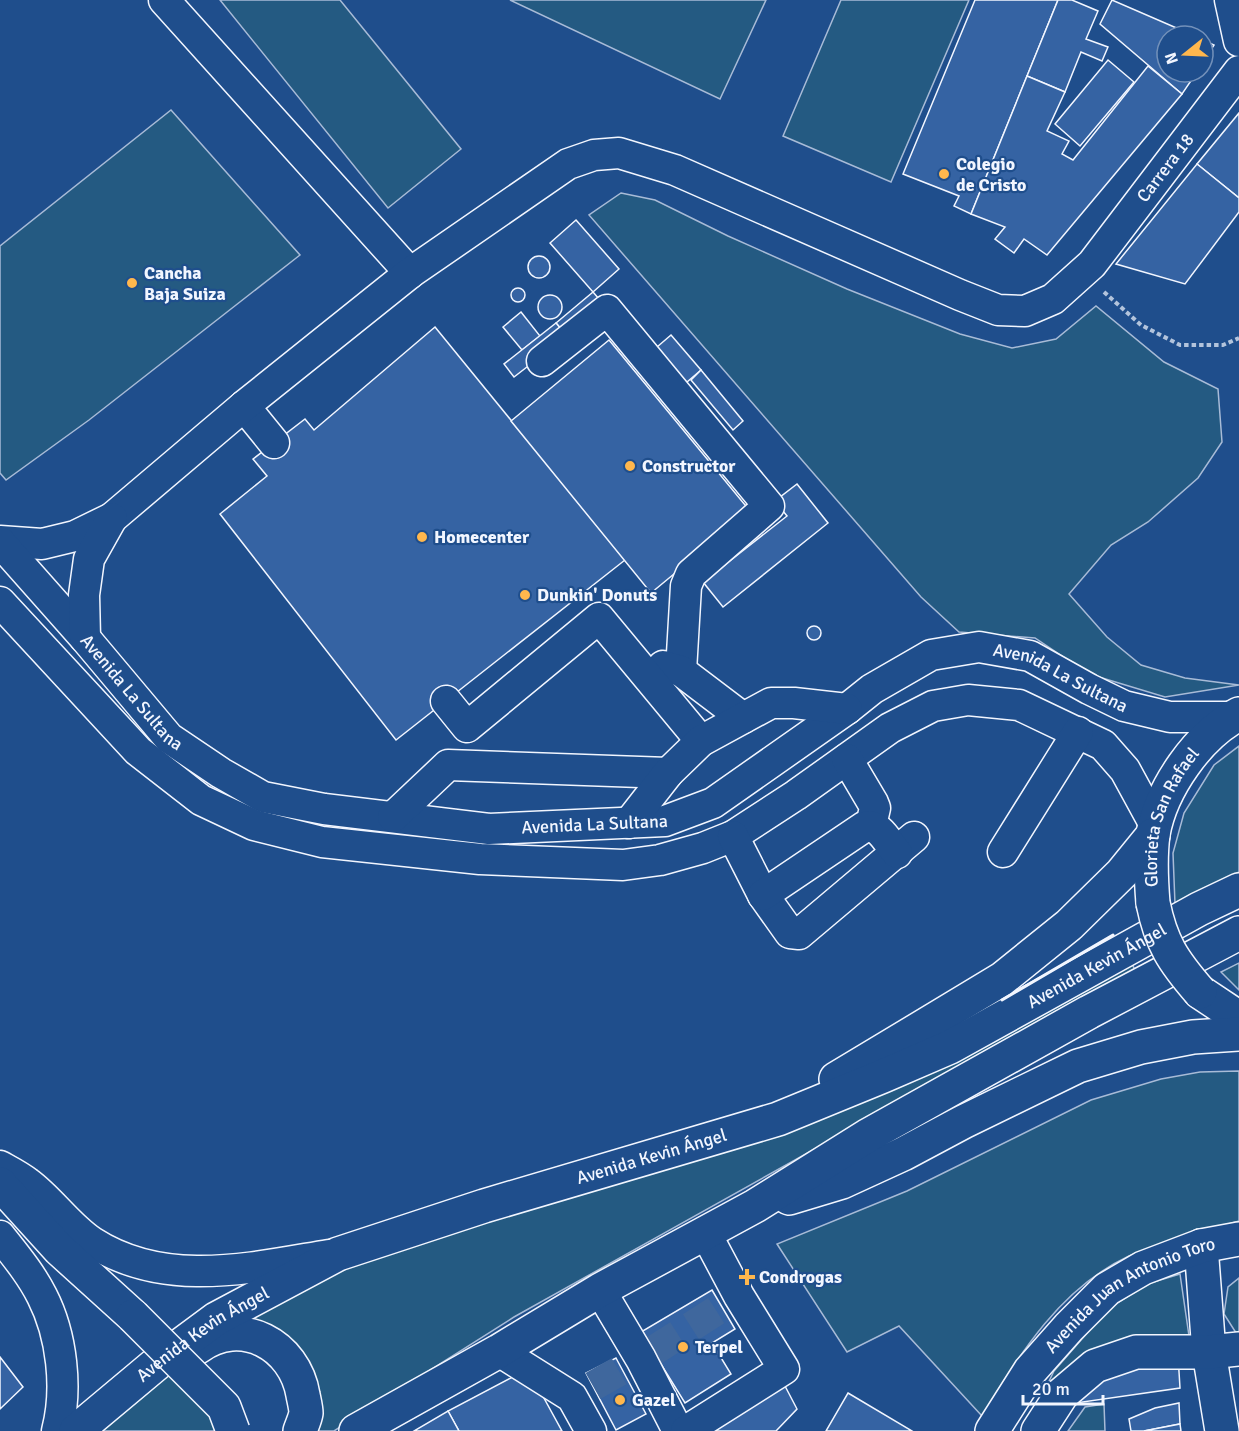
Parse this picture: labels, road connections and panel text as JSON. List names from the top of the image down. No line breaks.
{"streets":{"main road":["Glorieta San Rafael","Avenida Kevin Ángel","Avenida Juan Antonio Toro"],"street":["Carrera 18","Avenida La Sultana"]},"crossings":[["Avenida La Sultana","Glorieta San Rafael"]],"places":{"other":["Colegio de Cristo","Cancha Baja Suiza","Constructor","Homecenter","Dunkin' Donuts","Terpel","Gazel"],"health":["Condrogas"]},"scale_bar":"20 m","north":"left"}
